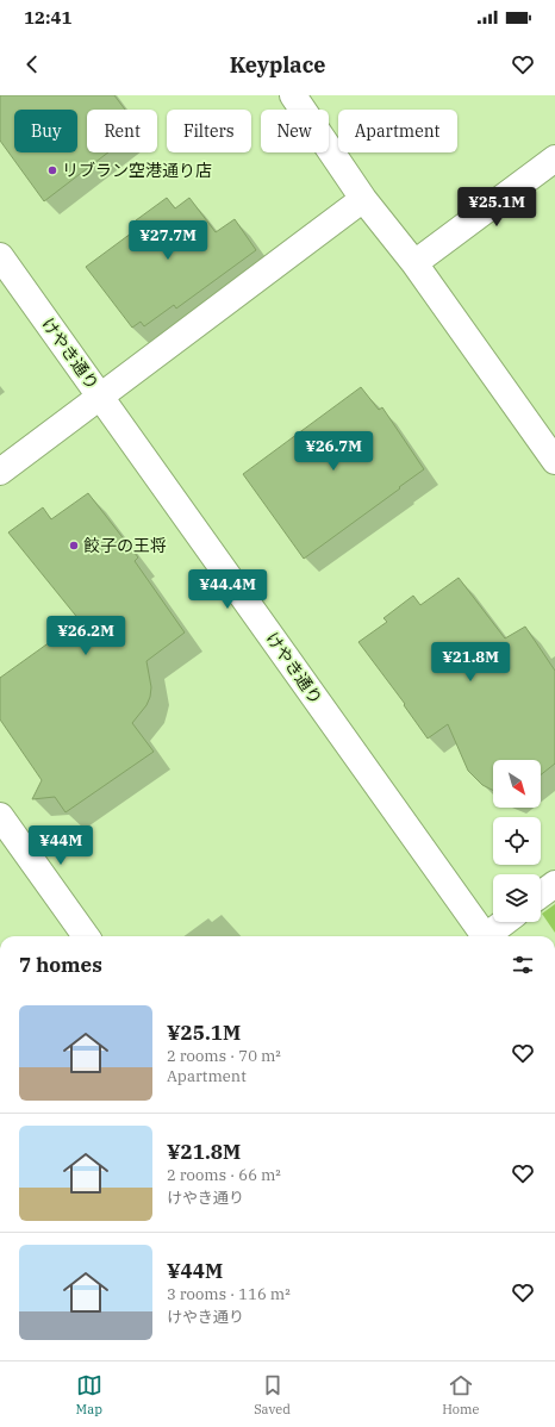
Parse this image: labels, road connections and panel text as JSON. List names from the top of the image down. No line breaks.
{"streets":{"street":["けやき通り"]},"places":["リブラン空港通り店","餃子の王将"],"north":"bottom right","page":{"status":"12:41","header":"Keyplace","chip":["Buy","Rent","Filters","New","Apartment"],"price":["¥25.1M","¥27.7M","¥26.7M","¥44.4M","¥26.2M","¥21.8M","¥44M"],"heading":"7 homes","list":[{"name":"¥25.1M","note":"2 rooms · 70 m² · Apartment"},{"name":"¥21.8M","note":"2 rooms · 66 m² · けやき通り"},{"name":"¥44M","note":"3 rooms · 116 m² · けやき通り"}],"tabs":["Map","Saved","Home"]}}
